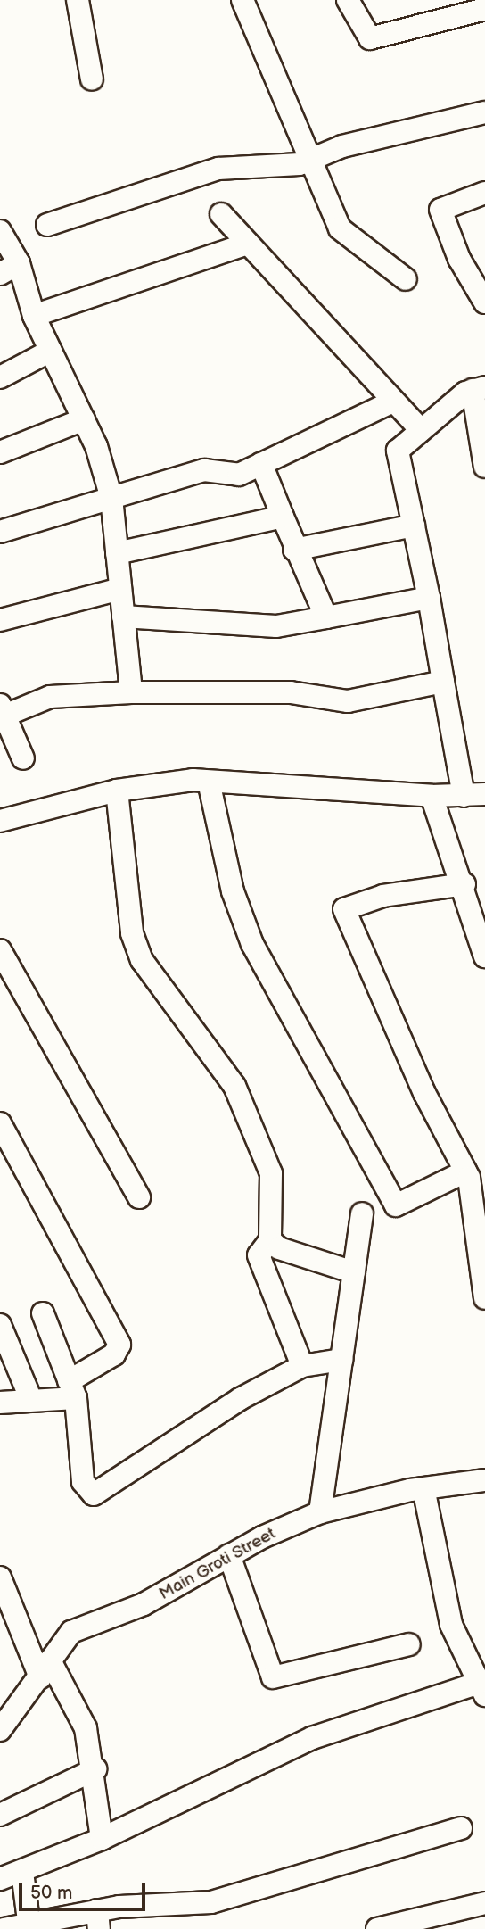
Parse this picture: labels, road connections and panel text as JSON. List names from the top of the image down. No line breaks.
{"streets":{"street":["Main Groti Street"]},"scale_bar":"50 m"}
